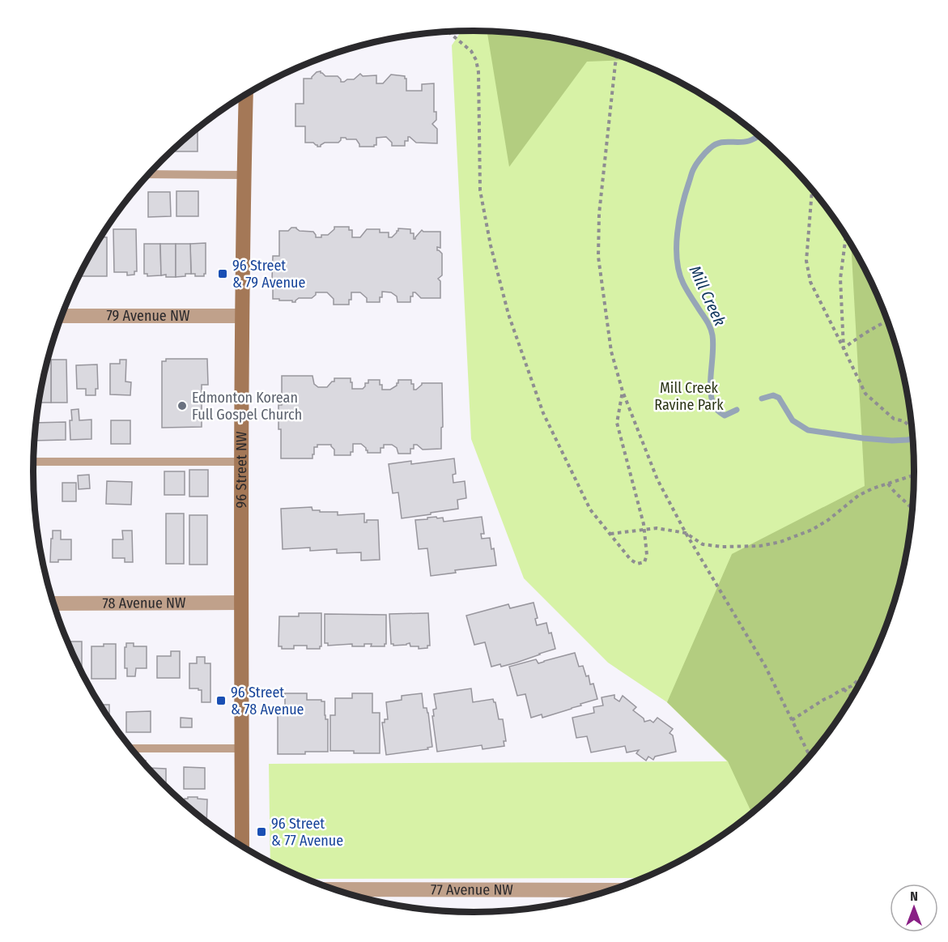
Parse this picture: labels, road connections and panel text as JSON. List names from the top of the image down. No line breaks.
{"streets":{"street":["79 Avenue NW","96 Street NW","78 Avenue NW","77 Avenue NW"]},"crossings":[["79 Avenue NW","96 Street NW"],["96 Street NW","78 Avenue NW"]],"water":["Mill Creek"],"parks":["Mill Creek Ravine Park"],"places":{"transit":["96 Street & 79 Avenue","96 Street & 78 Avenue","96 Street & 77 Avenue"],"other":["Edmonton Korean Full Gospel Church"]},"north":"top"}
